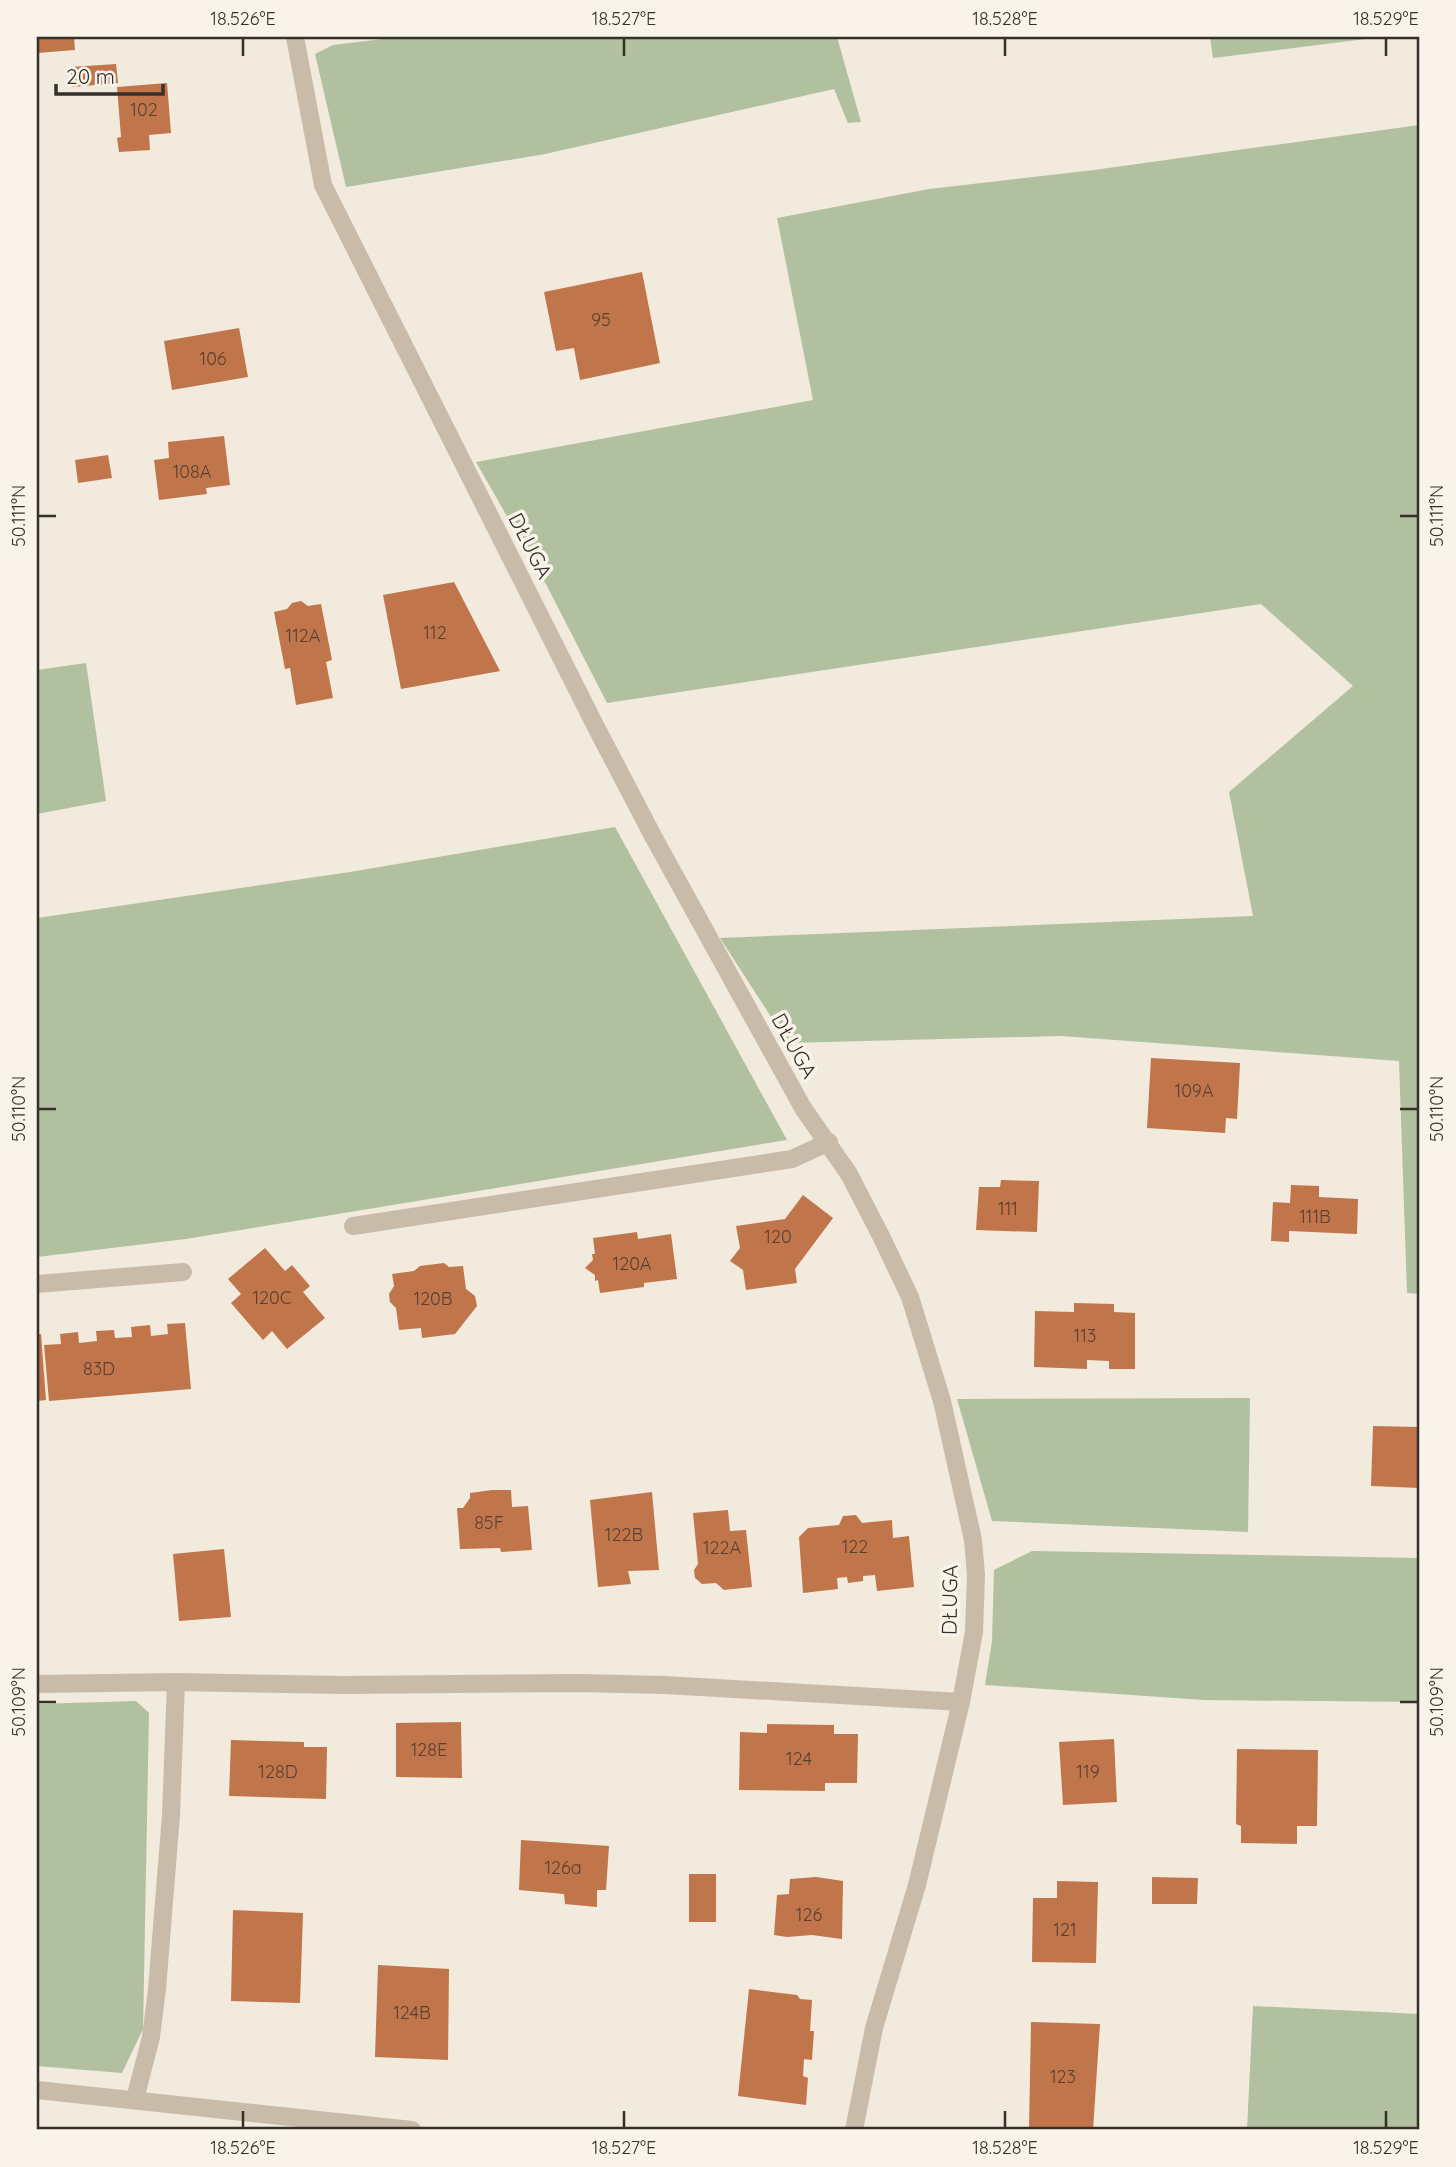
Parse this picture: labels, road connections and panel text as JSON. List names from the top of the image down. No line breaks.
{"streets":{"street":["DŁUGA"]},"house_numbers":["102","95","106","108A","112","112A","109A","111","111B","120","120A","120C","120B","113","83D","85F","122B","122","122A","128E","124","128D","119","126a","126","121","124B","123"],"scale_bar":"20 m","coordinates":["18.526°E","18.527°E","18.528°E","18.529°E","50.111°N","50.110°N","50.109°N"]}
